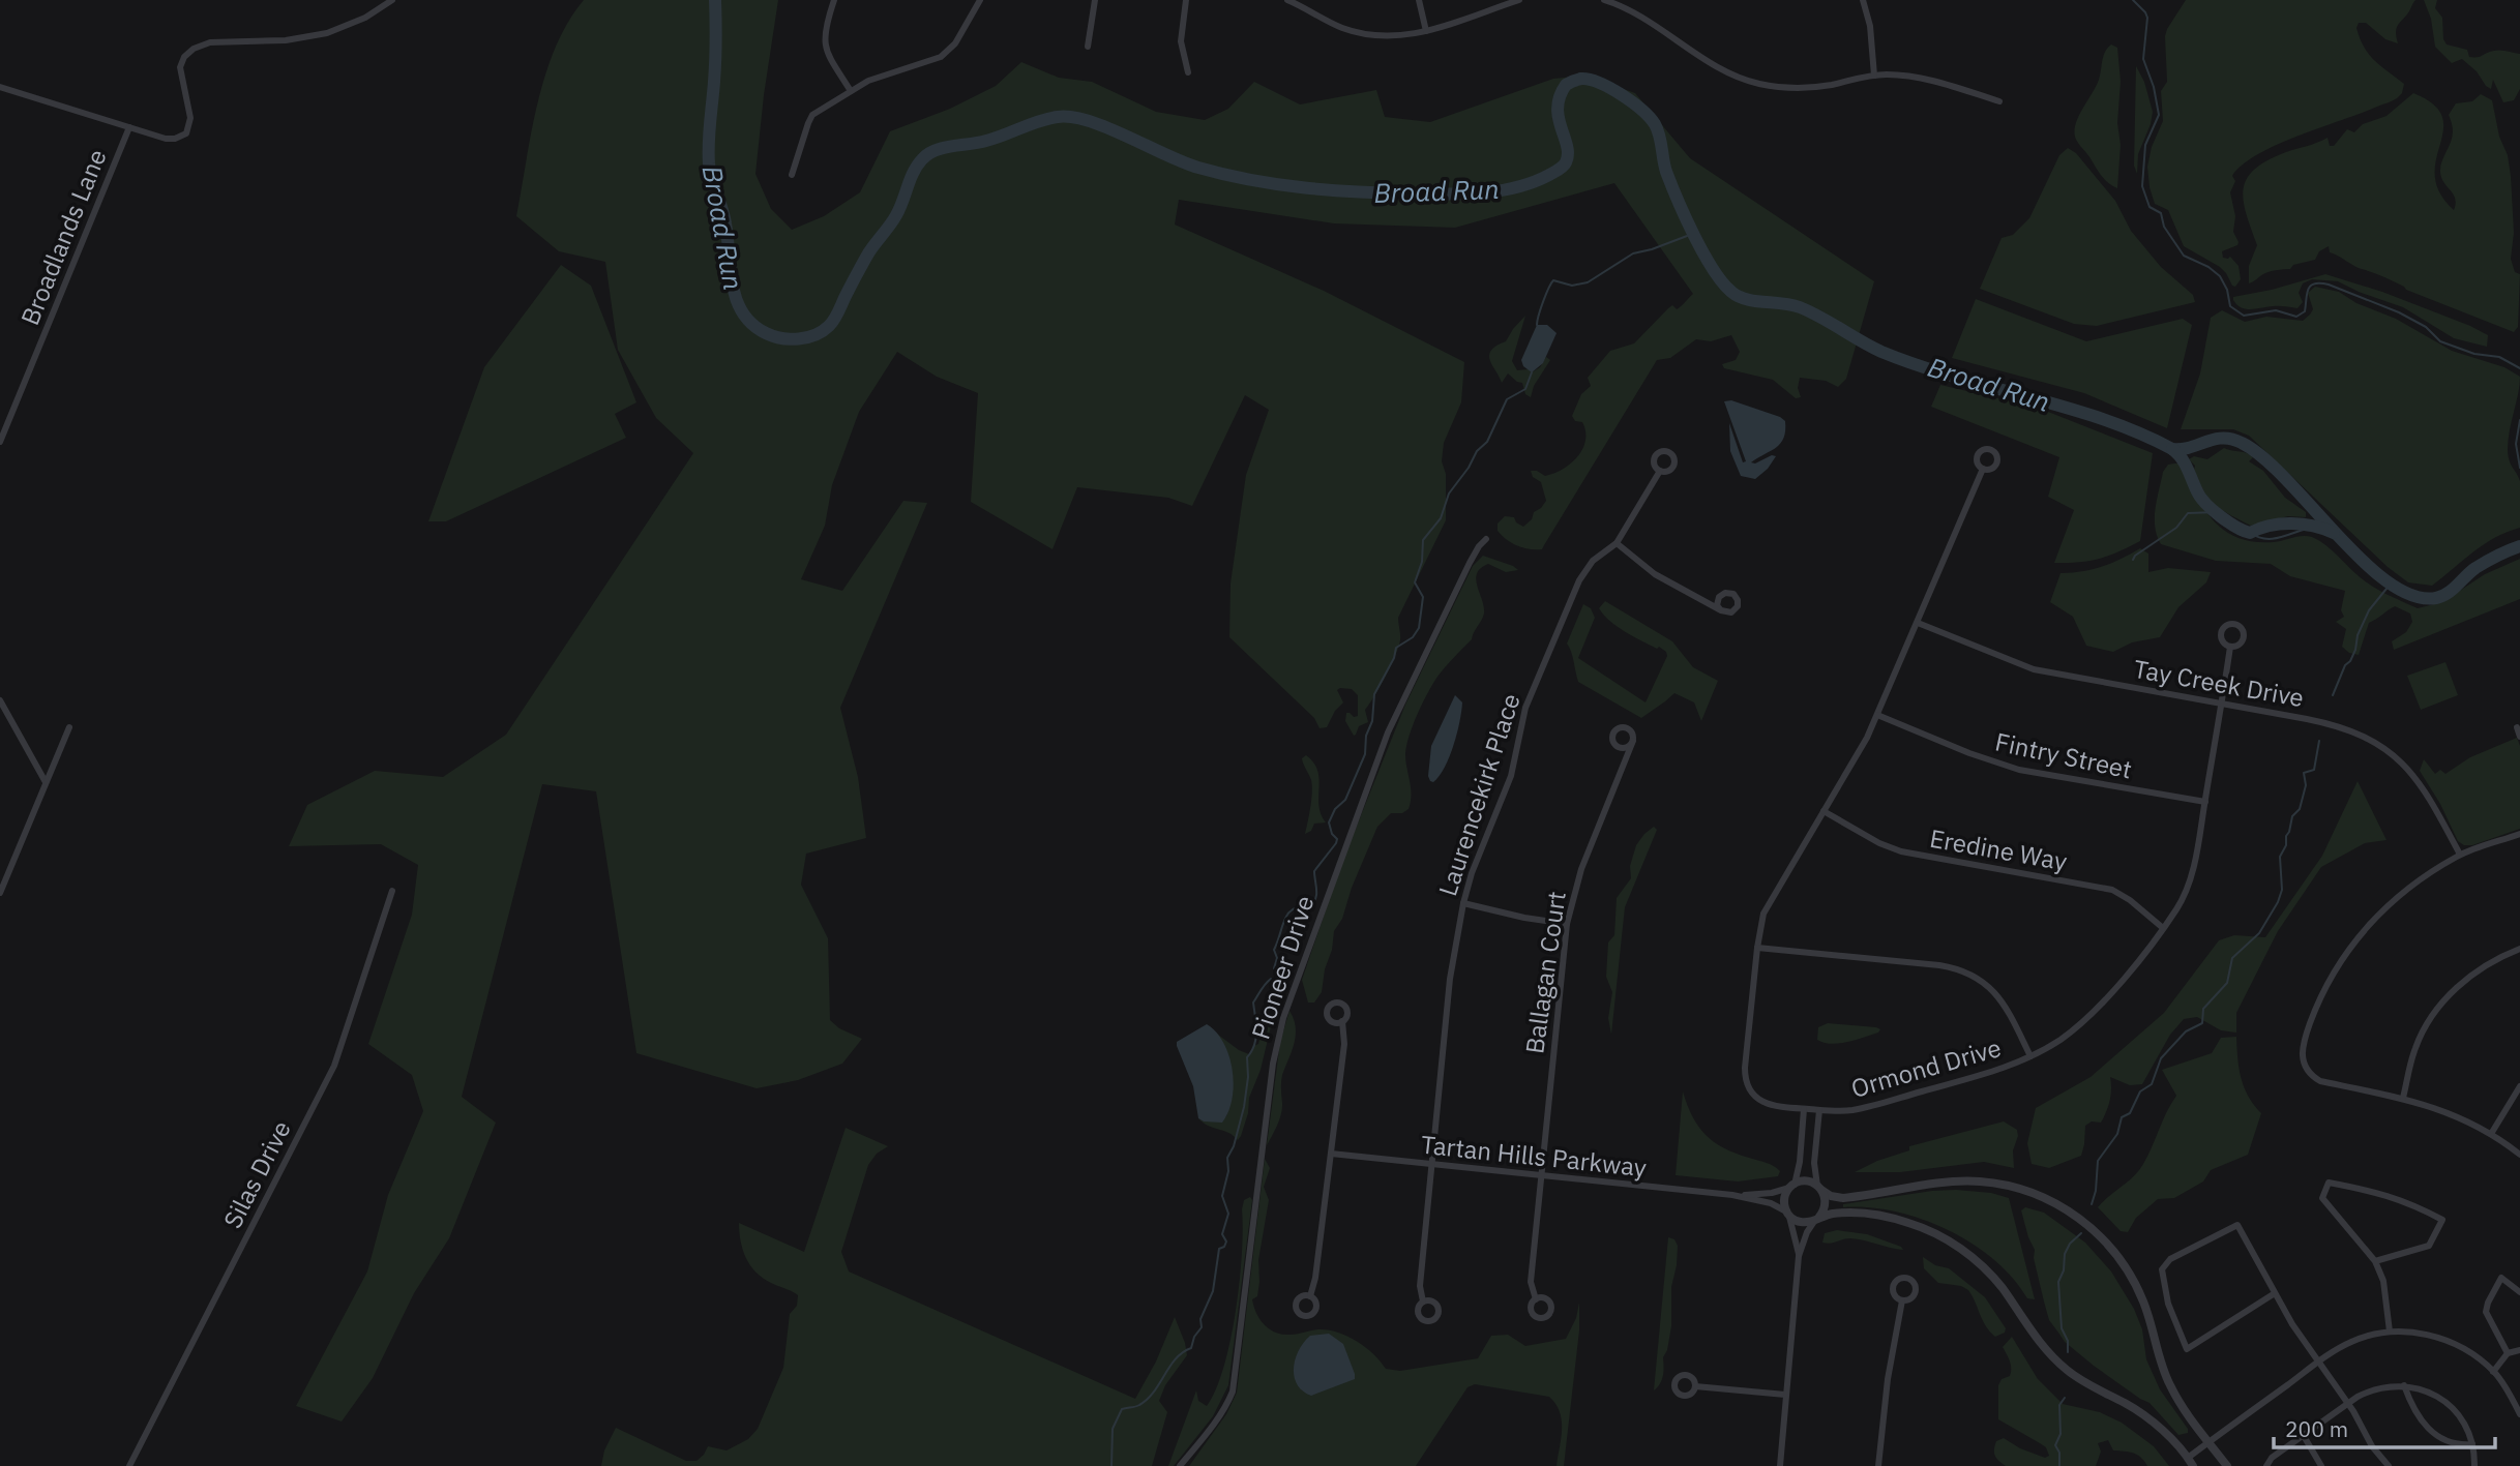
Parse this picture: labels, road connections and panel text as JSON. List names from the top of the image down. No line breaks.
{"streets":{"street":["Broadlands Lane","Tay Creek Drive","Fintry Street","Laurencekirk Place","Eredine Way","Pioneer Drive","Ballagan Court","Ormond Drive","Tartan Hills Parkway","Silas Drive"]},"crossings":[["Tay Creek Drive","Ormond Drive"],["Fintry Street","Ormond Drive"],["Laurencekirk Place","Tartan Hills Parkway"],["Eredine Way","Ormond Drive"],["Ballagan Court","Tartan Hills Parkway"]],"water":["Broad Run"],"scale_bar":"200 m"}
